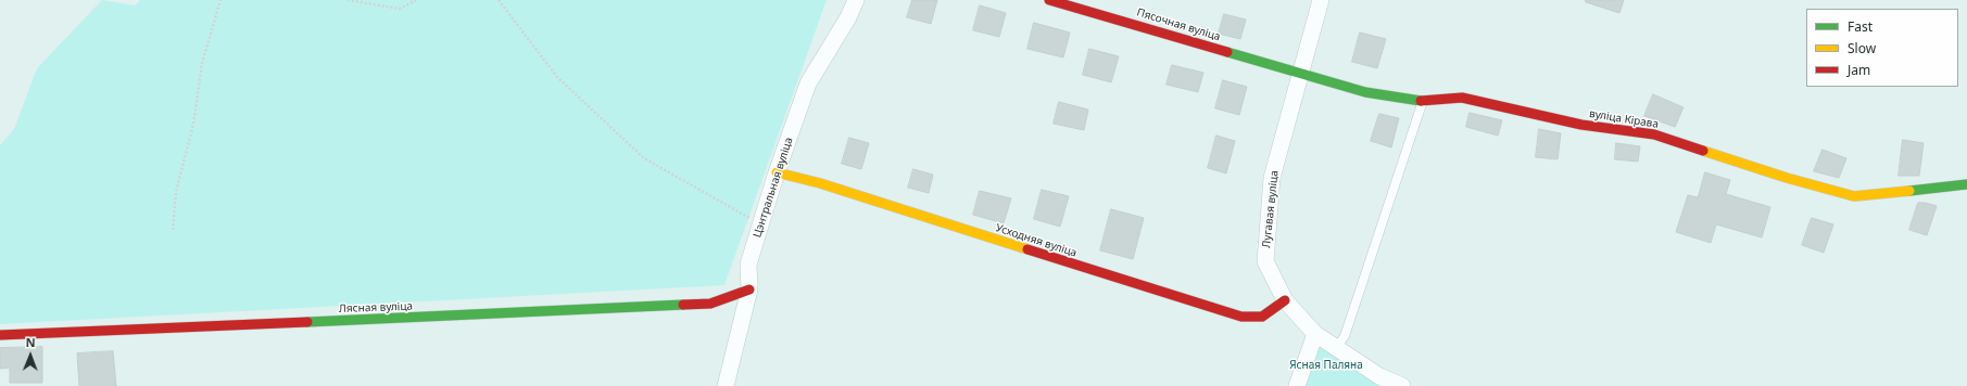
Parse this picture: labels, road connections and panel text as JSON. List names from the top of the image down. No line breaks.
{"streets":{"street":["Пясочная вуліца","вуліца Кірава","Цэнтральная вуліца","Лугавая вуліца","Усходняя вуліца","Лясная вуліца"]},"crossings":[["Пясочная вуліца","вуліца Кірава"],["Пясочная вуліца","Лугавая вуліца"],["вуліца Кірава","Лугавая вуліца"],["Цэнтральная вуліца","Усходняя вуліца"],["Цэнтральная вуліца","Лясная вуліца"],["Лугавая вуліца","Усходняя вуліца"]],"parks":["Ясная Паляна"],"legend":["Fast","Slow","Jam"],"north":"top"}
